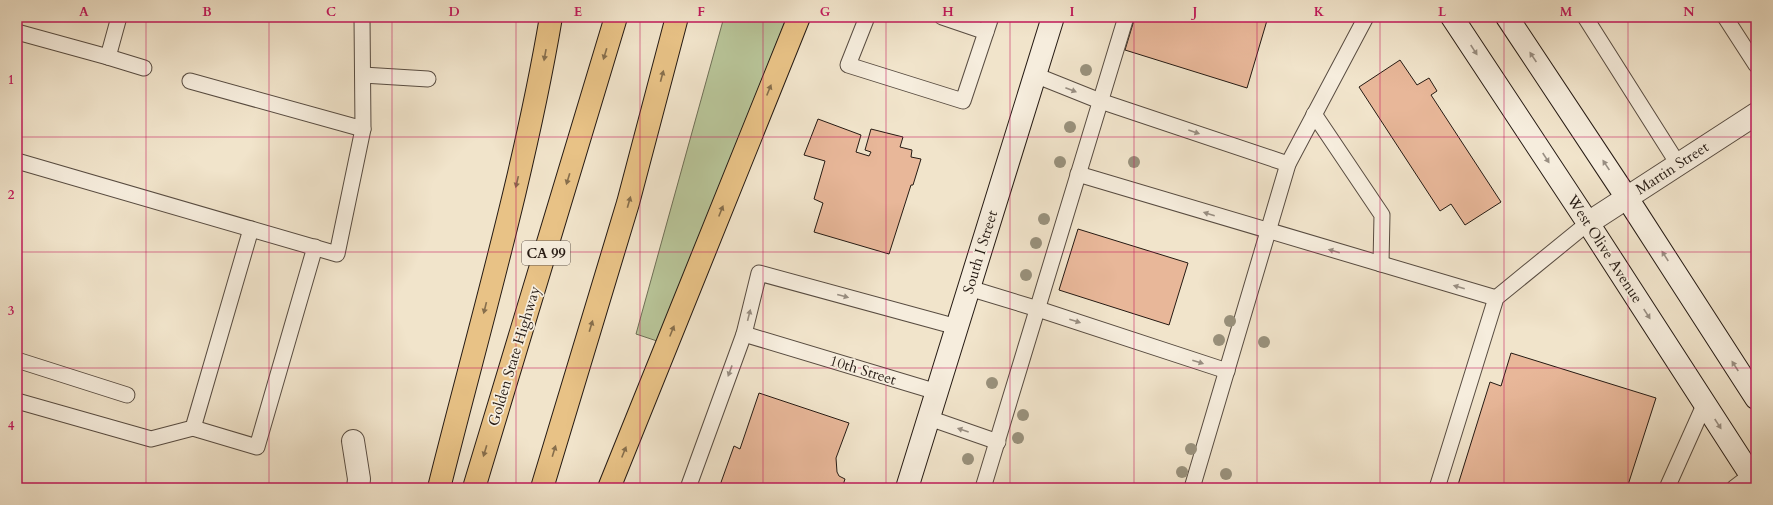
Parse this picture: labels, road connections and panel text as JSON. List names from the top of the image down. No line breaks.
{"streets":{"highway":["CA 99","Golden State Highway"],"main road":["Martin Street","West Olive Avenue","South I Street"],"lane":["10th Street"]},"crossings":[["Martin Street","West Olive Avenue"],["South I Street","10th Street"]],"grid":{"columns":["A","B","C","D","E","F","G","H","I","J","K","L","M","N"],"rows":["1","2","3","4"]}}
